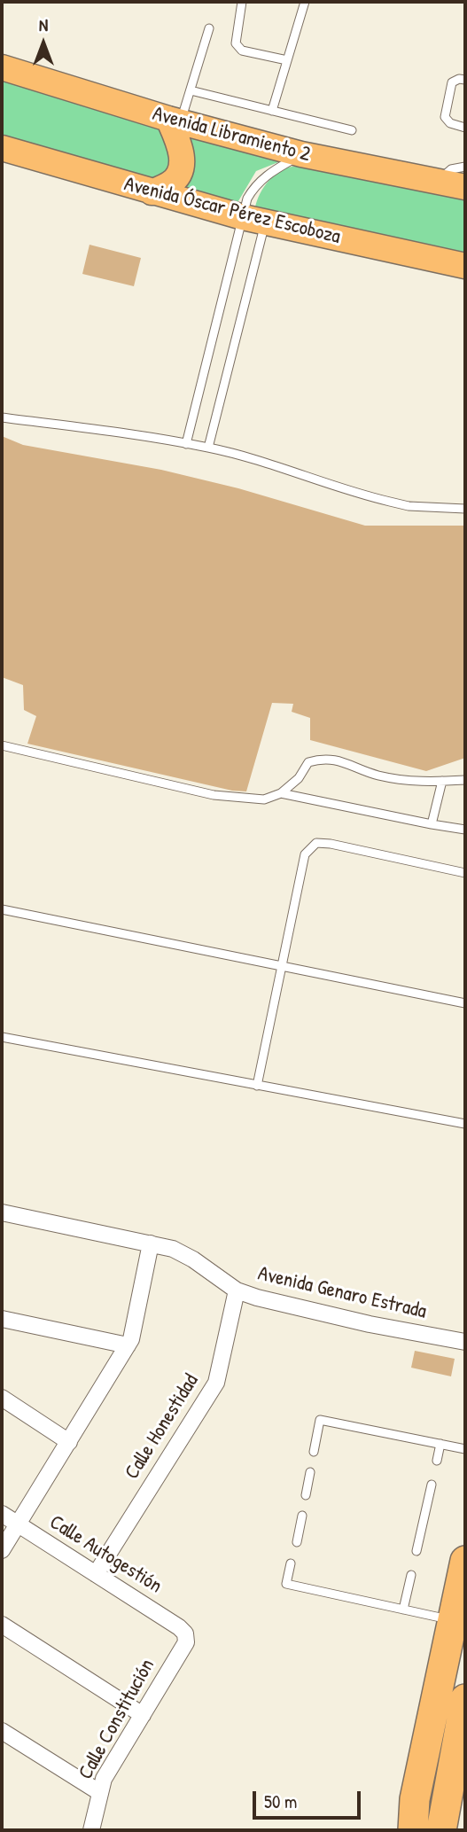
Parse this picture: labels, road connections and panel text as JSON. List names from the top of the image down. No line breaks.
{"streets":{"main road":["Avenida Libramiento 2","Avenida Óscar Pérez Escoboza"],"street":["Avenida Genaro Estrada","Calle Honestidad","Calle Autogestión","Calle Constitución"]},"crossings":[["Avenida Genaro Estrada","Calle Honestidad"],["Calle Honestidad","Calle Autogestión"],["Calle Autogestión","Calle Constitución"]],"scale_bar":"50 m","north":"top"}
